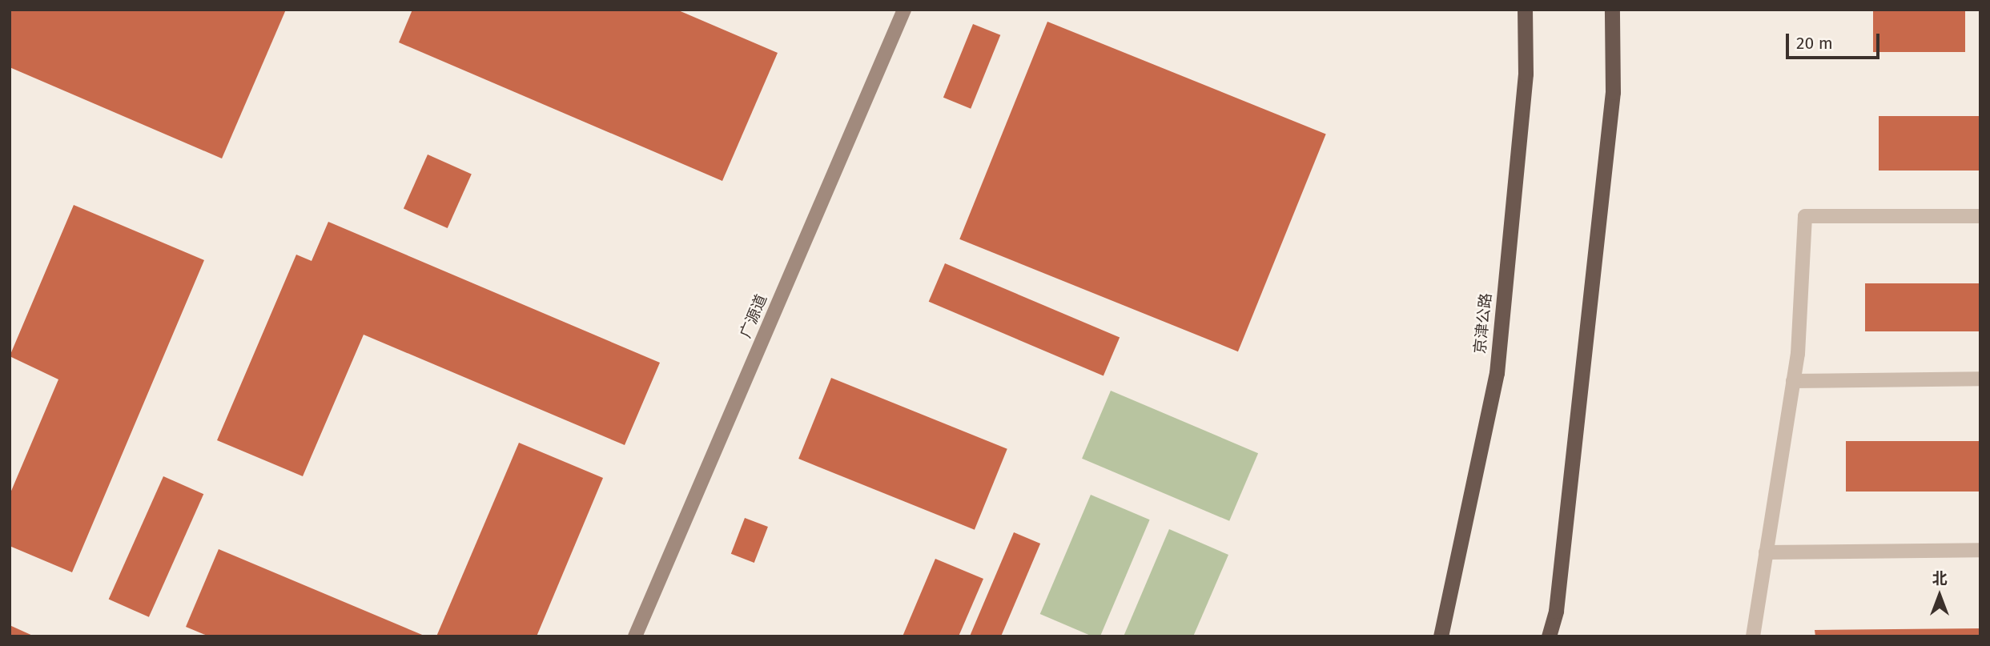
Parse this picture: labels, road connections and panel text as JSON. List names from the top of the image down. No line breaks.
{"streets":{"highway":["京津公路"],"main road":["广源道"]},"scale_bar":"20 m","north":"top"}
